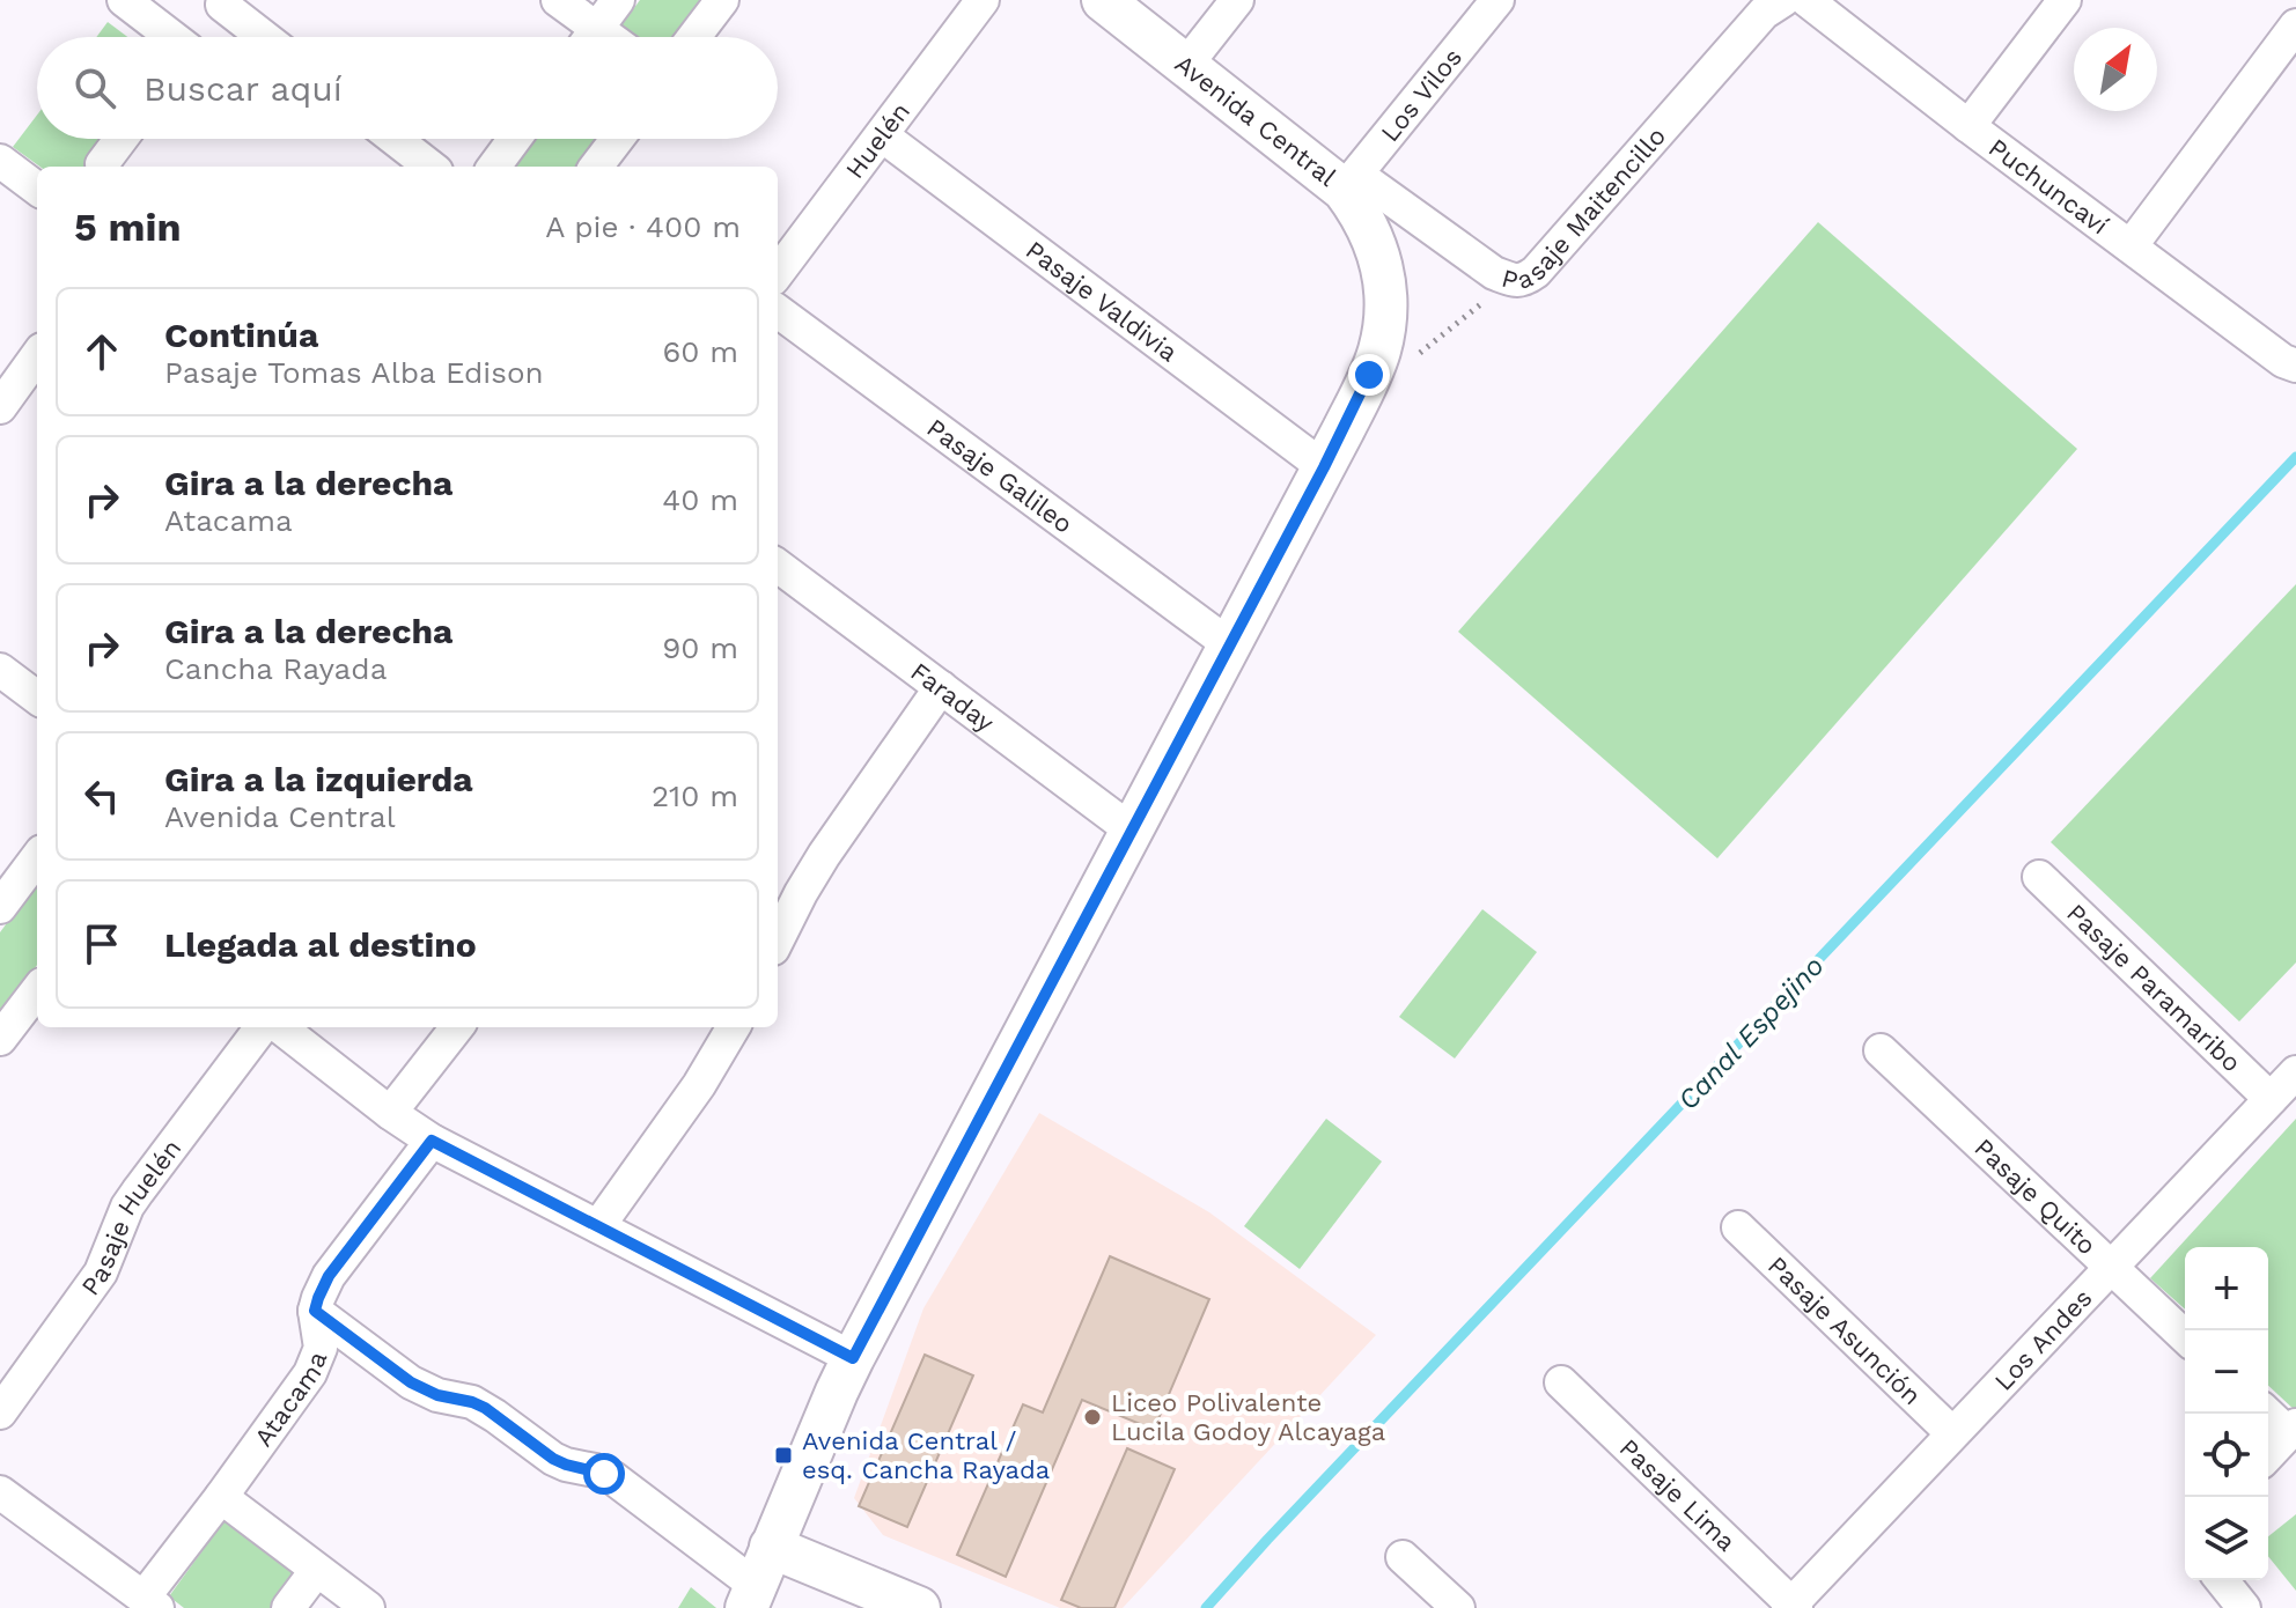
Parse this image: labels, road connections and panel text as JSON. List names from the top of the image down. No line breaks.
{"streets":{"street":["Los Vilos","Avenida Central","Huelén","Puchuncaví","Pasaje Maitencillo","Pasaje Valdivia","Pasaje Galileo","Faraday","Pasaje Paramaribo","Pasaje Quito","Pasaje Huelén","Pasaje Asunción","Los Andes","Atacama","Pasaje Lima"]},"crossings":[["Los Vilos","Avenida Central"],["Los Vilos","Pasaje Maitencillo"],["Avenida Central","Pasaje Maitencillo"],["Avenida Central","Pasaje Valdivia"],["Avenida Central","Pasaje Galileo"],["Avenida Central","Faraday"],["Huelén","Pasaje Valdivia"],["Pasaje Paramaribo","Los Andes"],["Pasaje Quito","Los Andes"],["Pasaje Asunción","Los Andes"],["Los Andes","Pasaje Lima"]],"water":["Canal Espejino"],"places":{"other":["Liceo Polivalente Lucila Godoy Alcayaga"],"transit":["Avenida Central / esq. Cancha Rayada"]},"north":"top right","page":{"search":"Buscar aquí","heading":["5 min","A pie · 400 m"],"list":[["Continúa","Pasaje Tomas Alba Edison","60 m"],["Gira a la derecha","Atacama","40 m"],["Gira a la derecha","Cancha Rayada","90 m"],["Gira a la izquierda","Avenida Central","210 m"],"Llegada al destino"],"map_buttons":["+","−"]}}
